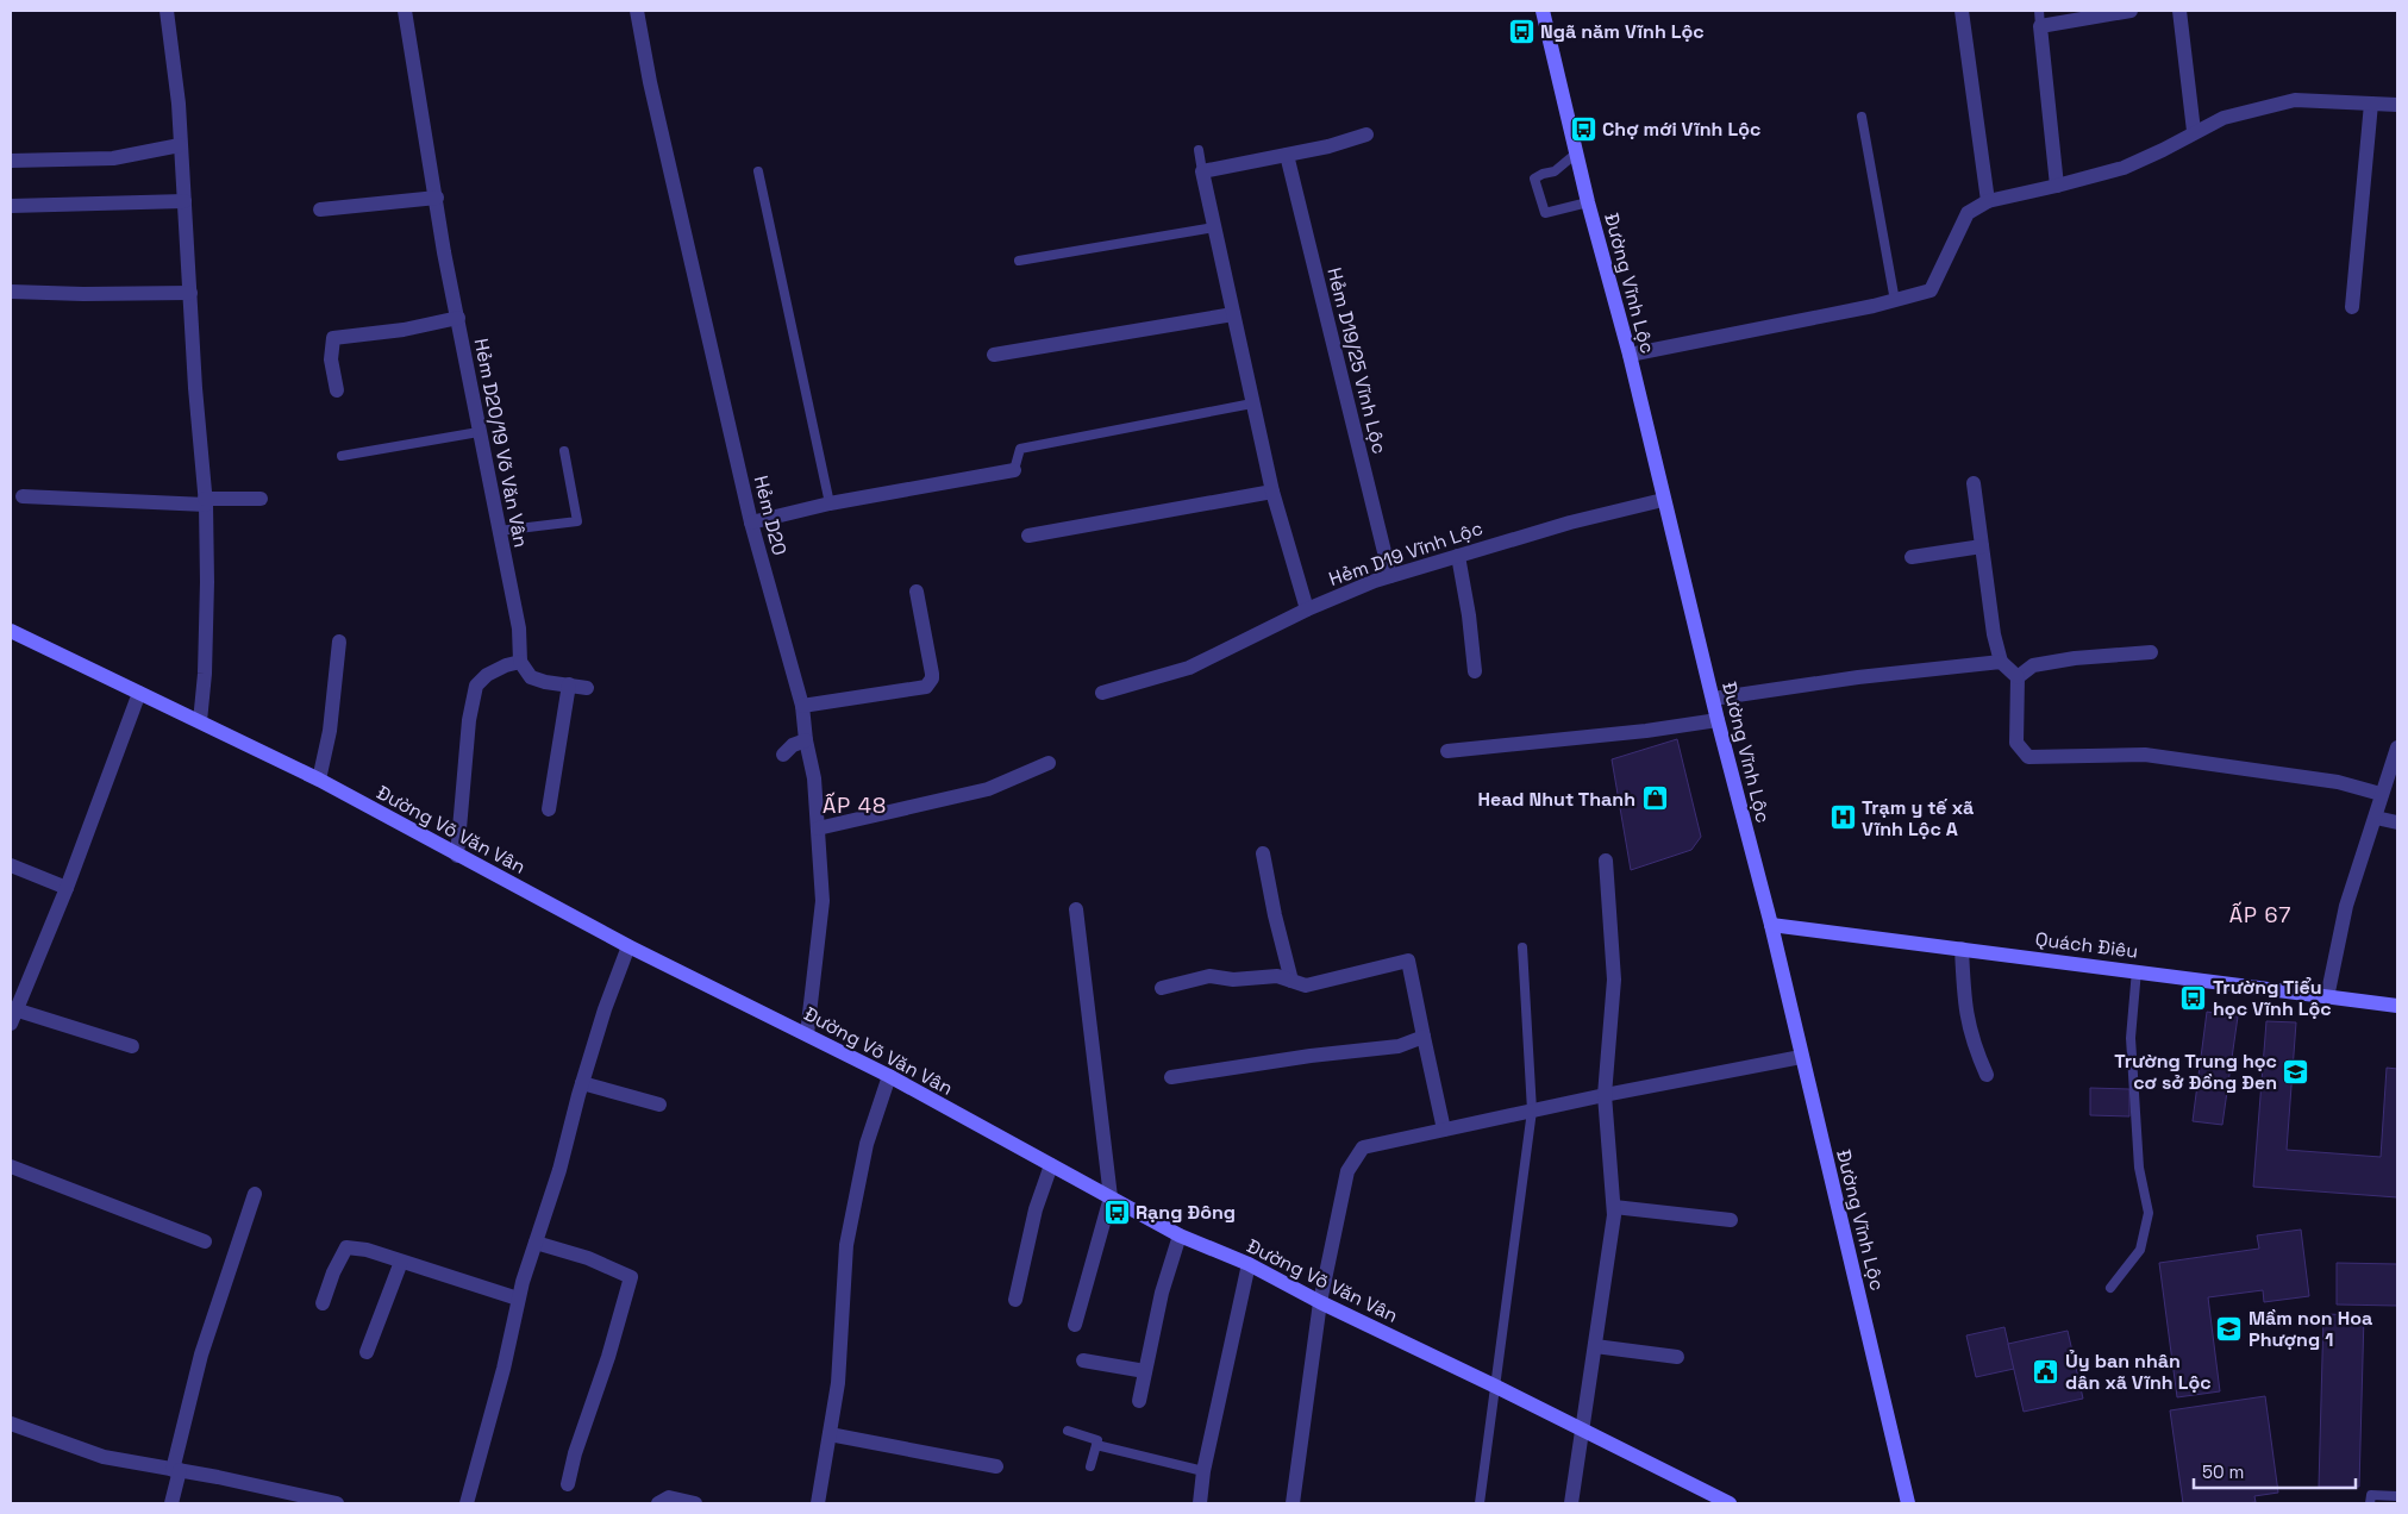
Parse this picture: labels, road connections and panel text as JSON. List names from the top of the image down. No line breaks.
{"streets":{"main road":["Đường Vĩnh Lộc","Đường Võ Văn Vân","Quách Điêu"],"street":["Hẻm D19/25 Vĩnh Lộc","Hẻm D20/19 Võ Văn Vân","Hẻm D20","Hẻm D19 Vĩnh Lộc"]},"crossings":[["Đường Vĩnh Lộc","Hẻm D19 Vĩnh Lộc"],["Đường Vĩnh Lộc","Quách Điêu"],["Hẻm D19/25 Vĩnh Lộc","Hẻm D19 Vĩnh Lộc"],["Hẻm D20","Đường Võ Văn Vân"]],"districts":["ẤP 48","ẤP 67"],"places":{"bus stop":["Ngã năm Vĩnh Lộc","Chợ mới Vĩnh Lộc","Trường Tiểu học Vĩnh Lộc","Rạng Đông"],"shop":["Head Nhut Thanh"],"hospital":["Trạm y tế xã Vĩnh Lộc A"],"school or university":["Trường Trung học cơ sở Đồng Đen","Mầm non Hoa Phượng 1"],"public building":["Ủy ban nhân dân xã Vĩnh Lộc"]},"scale_bar":"50 m"}
